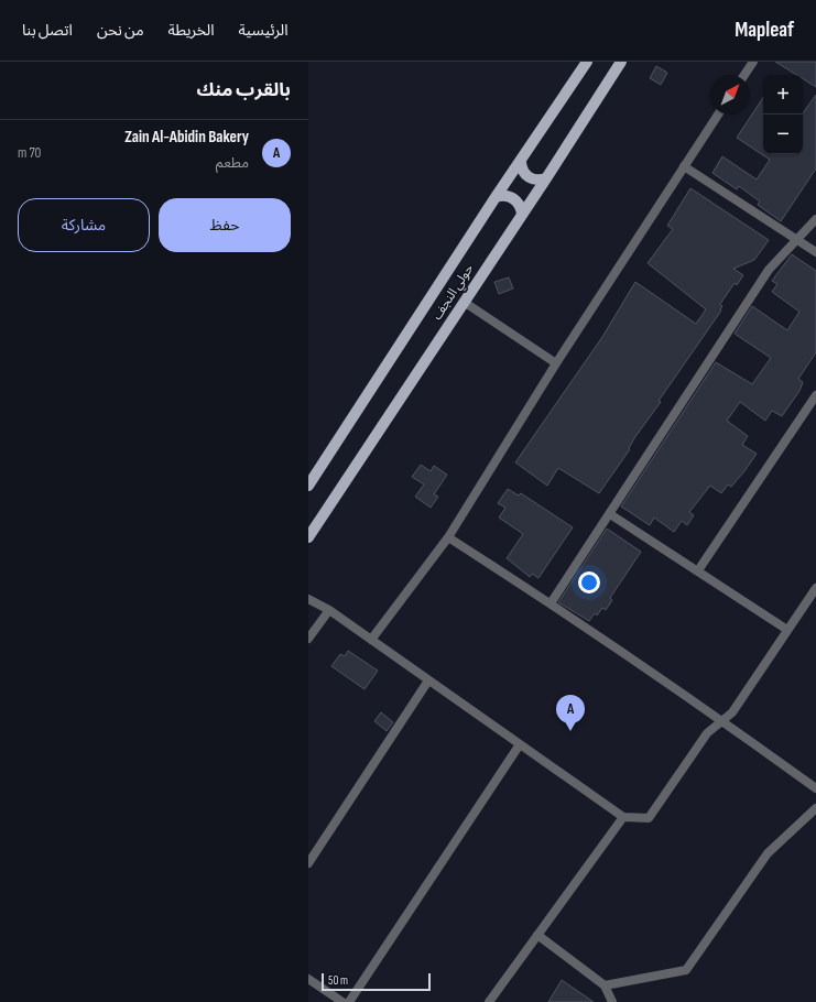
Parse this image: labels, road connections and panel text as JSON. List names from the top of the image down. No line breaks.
{"streets":{"main road":["حولي النجف"]},"scale_bar":"50 m","north":"top right","page":{"header":"Mapleaf","nav":["الرئيسية","الخريطة","من نحن","اتصل بنا"],"heading":"بالقرب منك","map_buttons":["+","−"],"list":[{"mark":"A","name":"Zain Al-Abidin Bakery","note":"مطعم","value":"70 m"}],"buttons":["حفظ","مشاركة"],"pins":"A","scale":"50 m"}}
